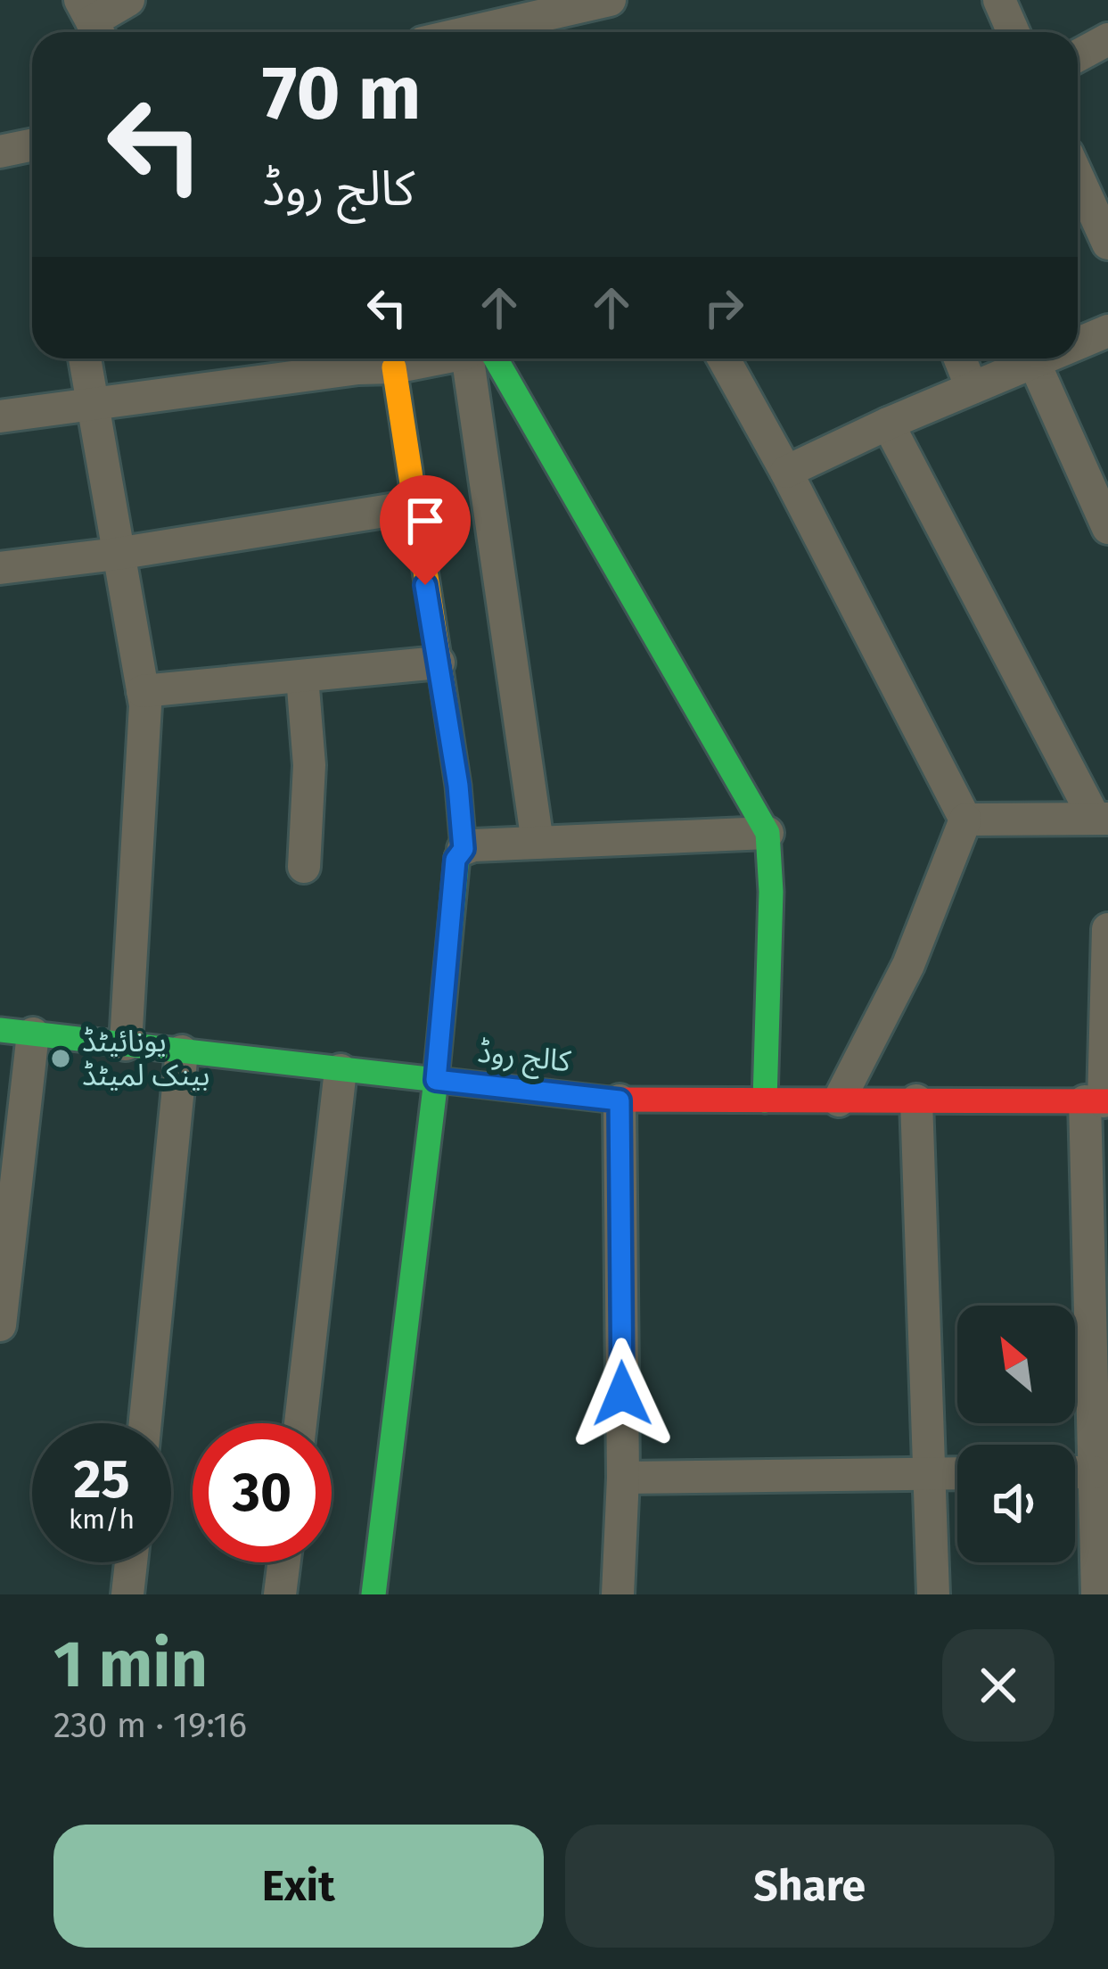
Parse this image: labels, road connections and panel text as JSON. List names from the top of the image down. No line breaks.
{"streets":{"street":["کالج روڈ"]},"places":["یونائیٹڈ بینک لمیٹڈ"],"north":"top left","page":{"turn":["70 m","کالج روڈ"],"speed":"25 km/h","limit":"30","heading":["1 min","230 m · 19:16"],"buttons":["Exit","Share"]}}
